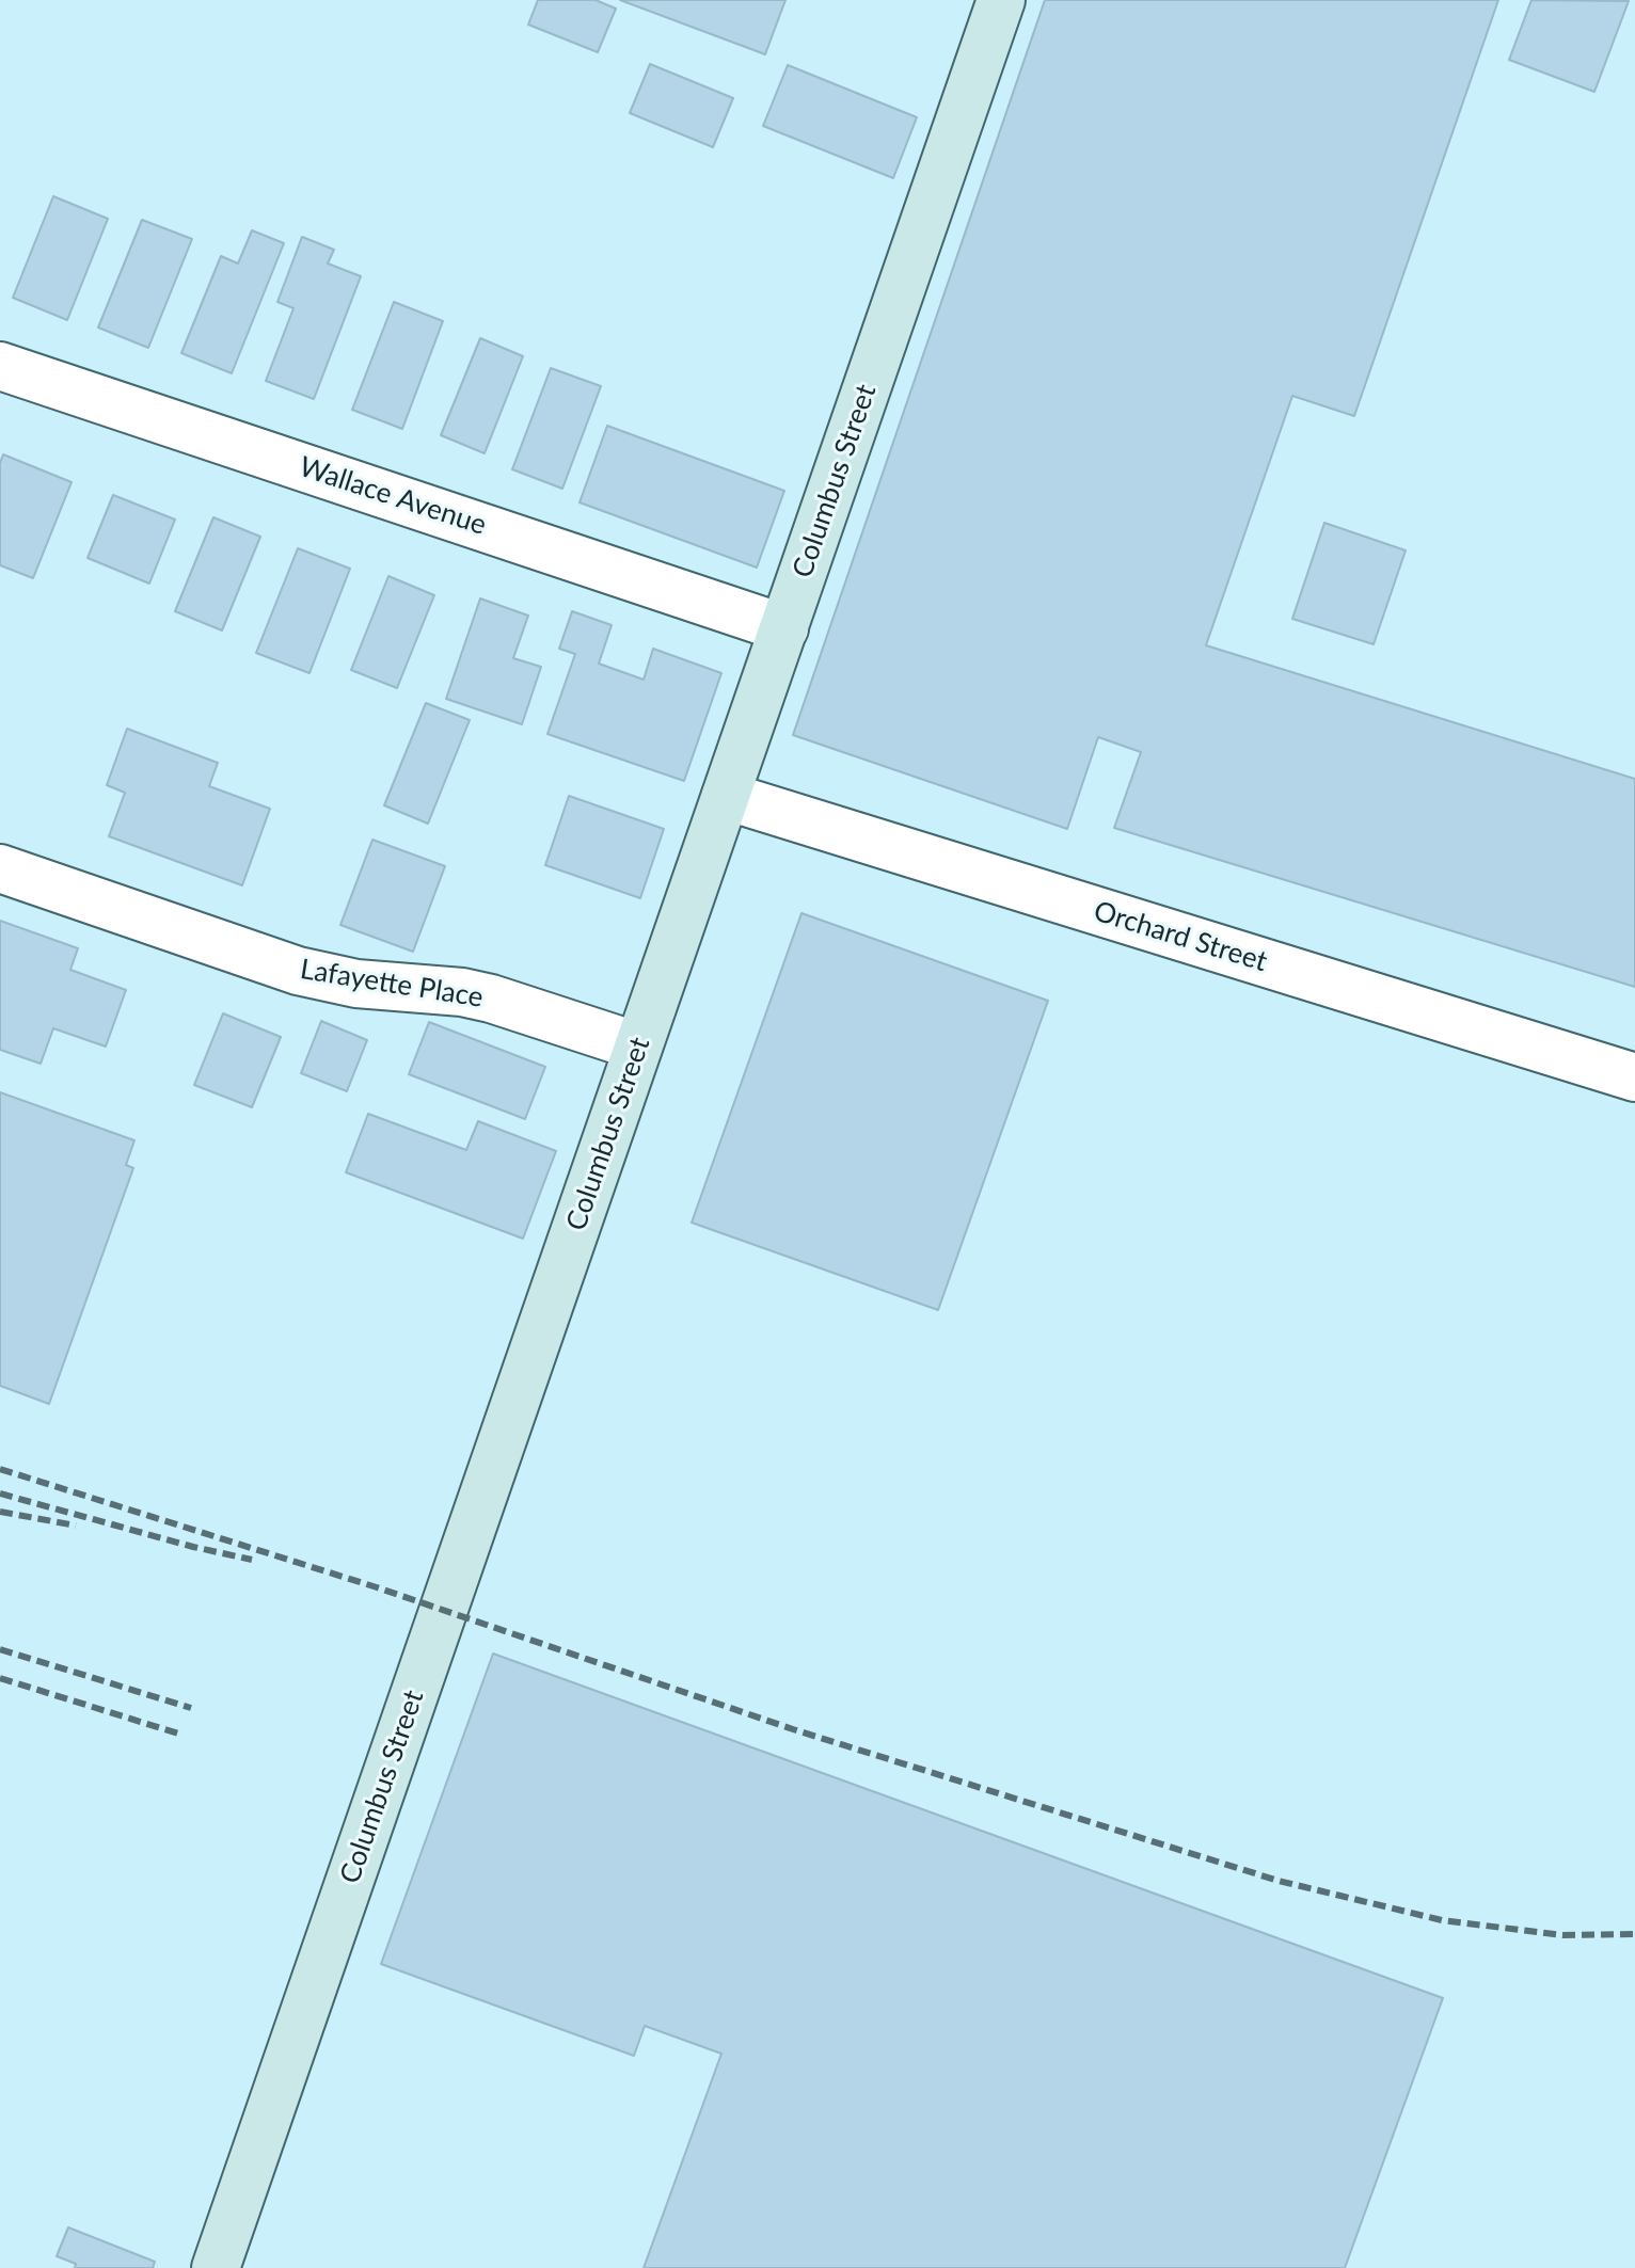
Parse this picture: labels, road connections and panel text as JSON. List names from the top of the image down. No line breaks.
{"streets":{"street":["Columbus Street","Wallace Avenue","Orchard Street","Lafayette Place"]},"crossings":[["Columbus Street","Wallace Avenue"],["Columbus Street","Orchard Street"],["Columbus Street","Lafayette Place"]]}
